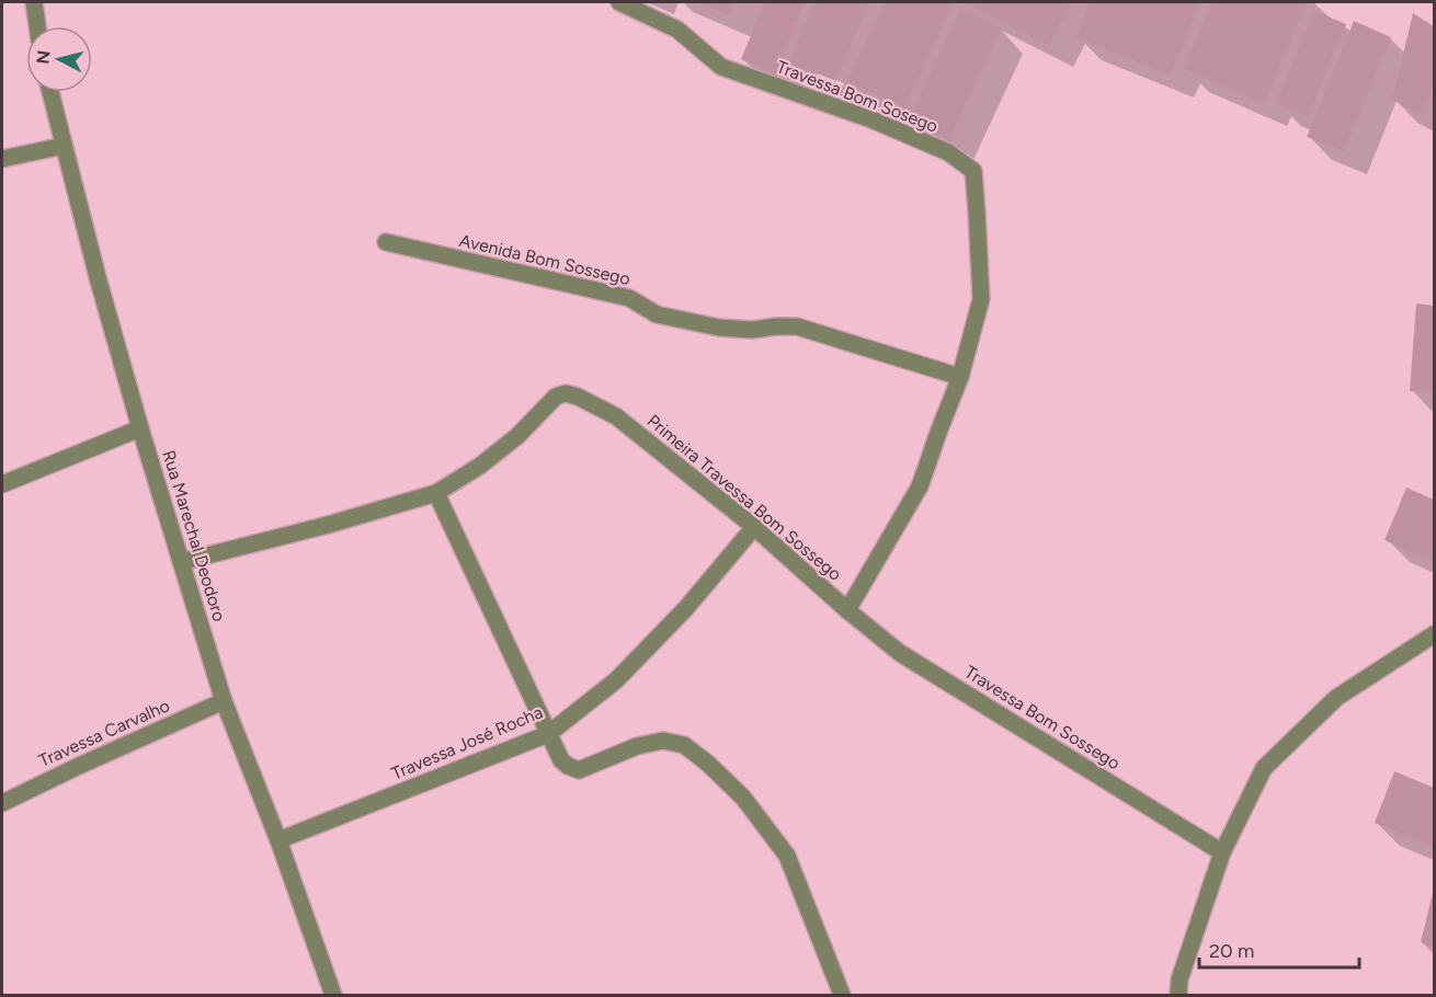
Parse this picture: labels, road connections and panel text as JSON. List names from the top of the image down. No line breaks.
{"streets":{"street":["Travessa Bom Sosego","Avenida Bom Sossego","Primeira Travessa Bom Sossego","Rua Marechal Deodoro","Travessa Bom Sossego","Travessa Carvalho","Travessa José Rocha"]},"crossings":[["Travessa Bom Sosego","Avenida Bom Sossego"],["Primeira Travessa Bom Sossego","Travessa Bom Sossego"],["Primeira Travessa Bom Sossego","Travessa José Rocha"],["Rua Marechal Deodoro","Travessa Carvalho"],["Rua Marechal Deodoro","Travessa José Rocha"]],"scale_bar":"20 m","north":"left"}
